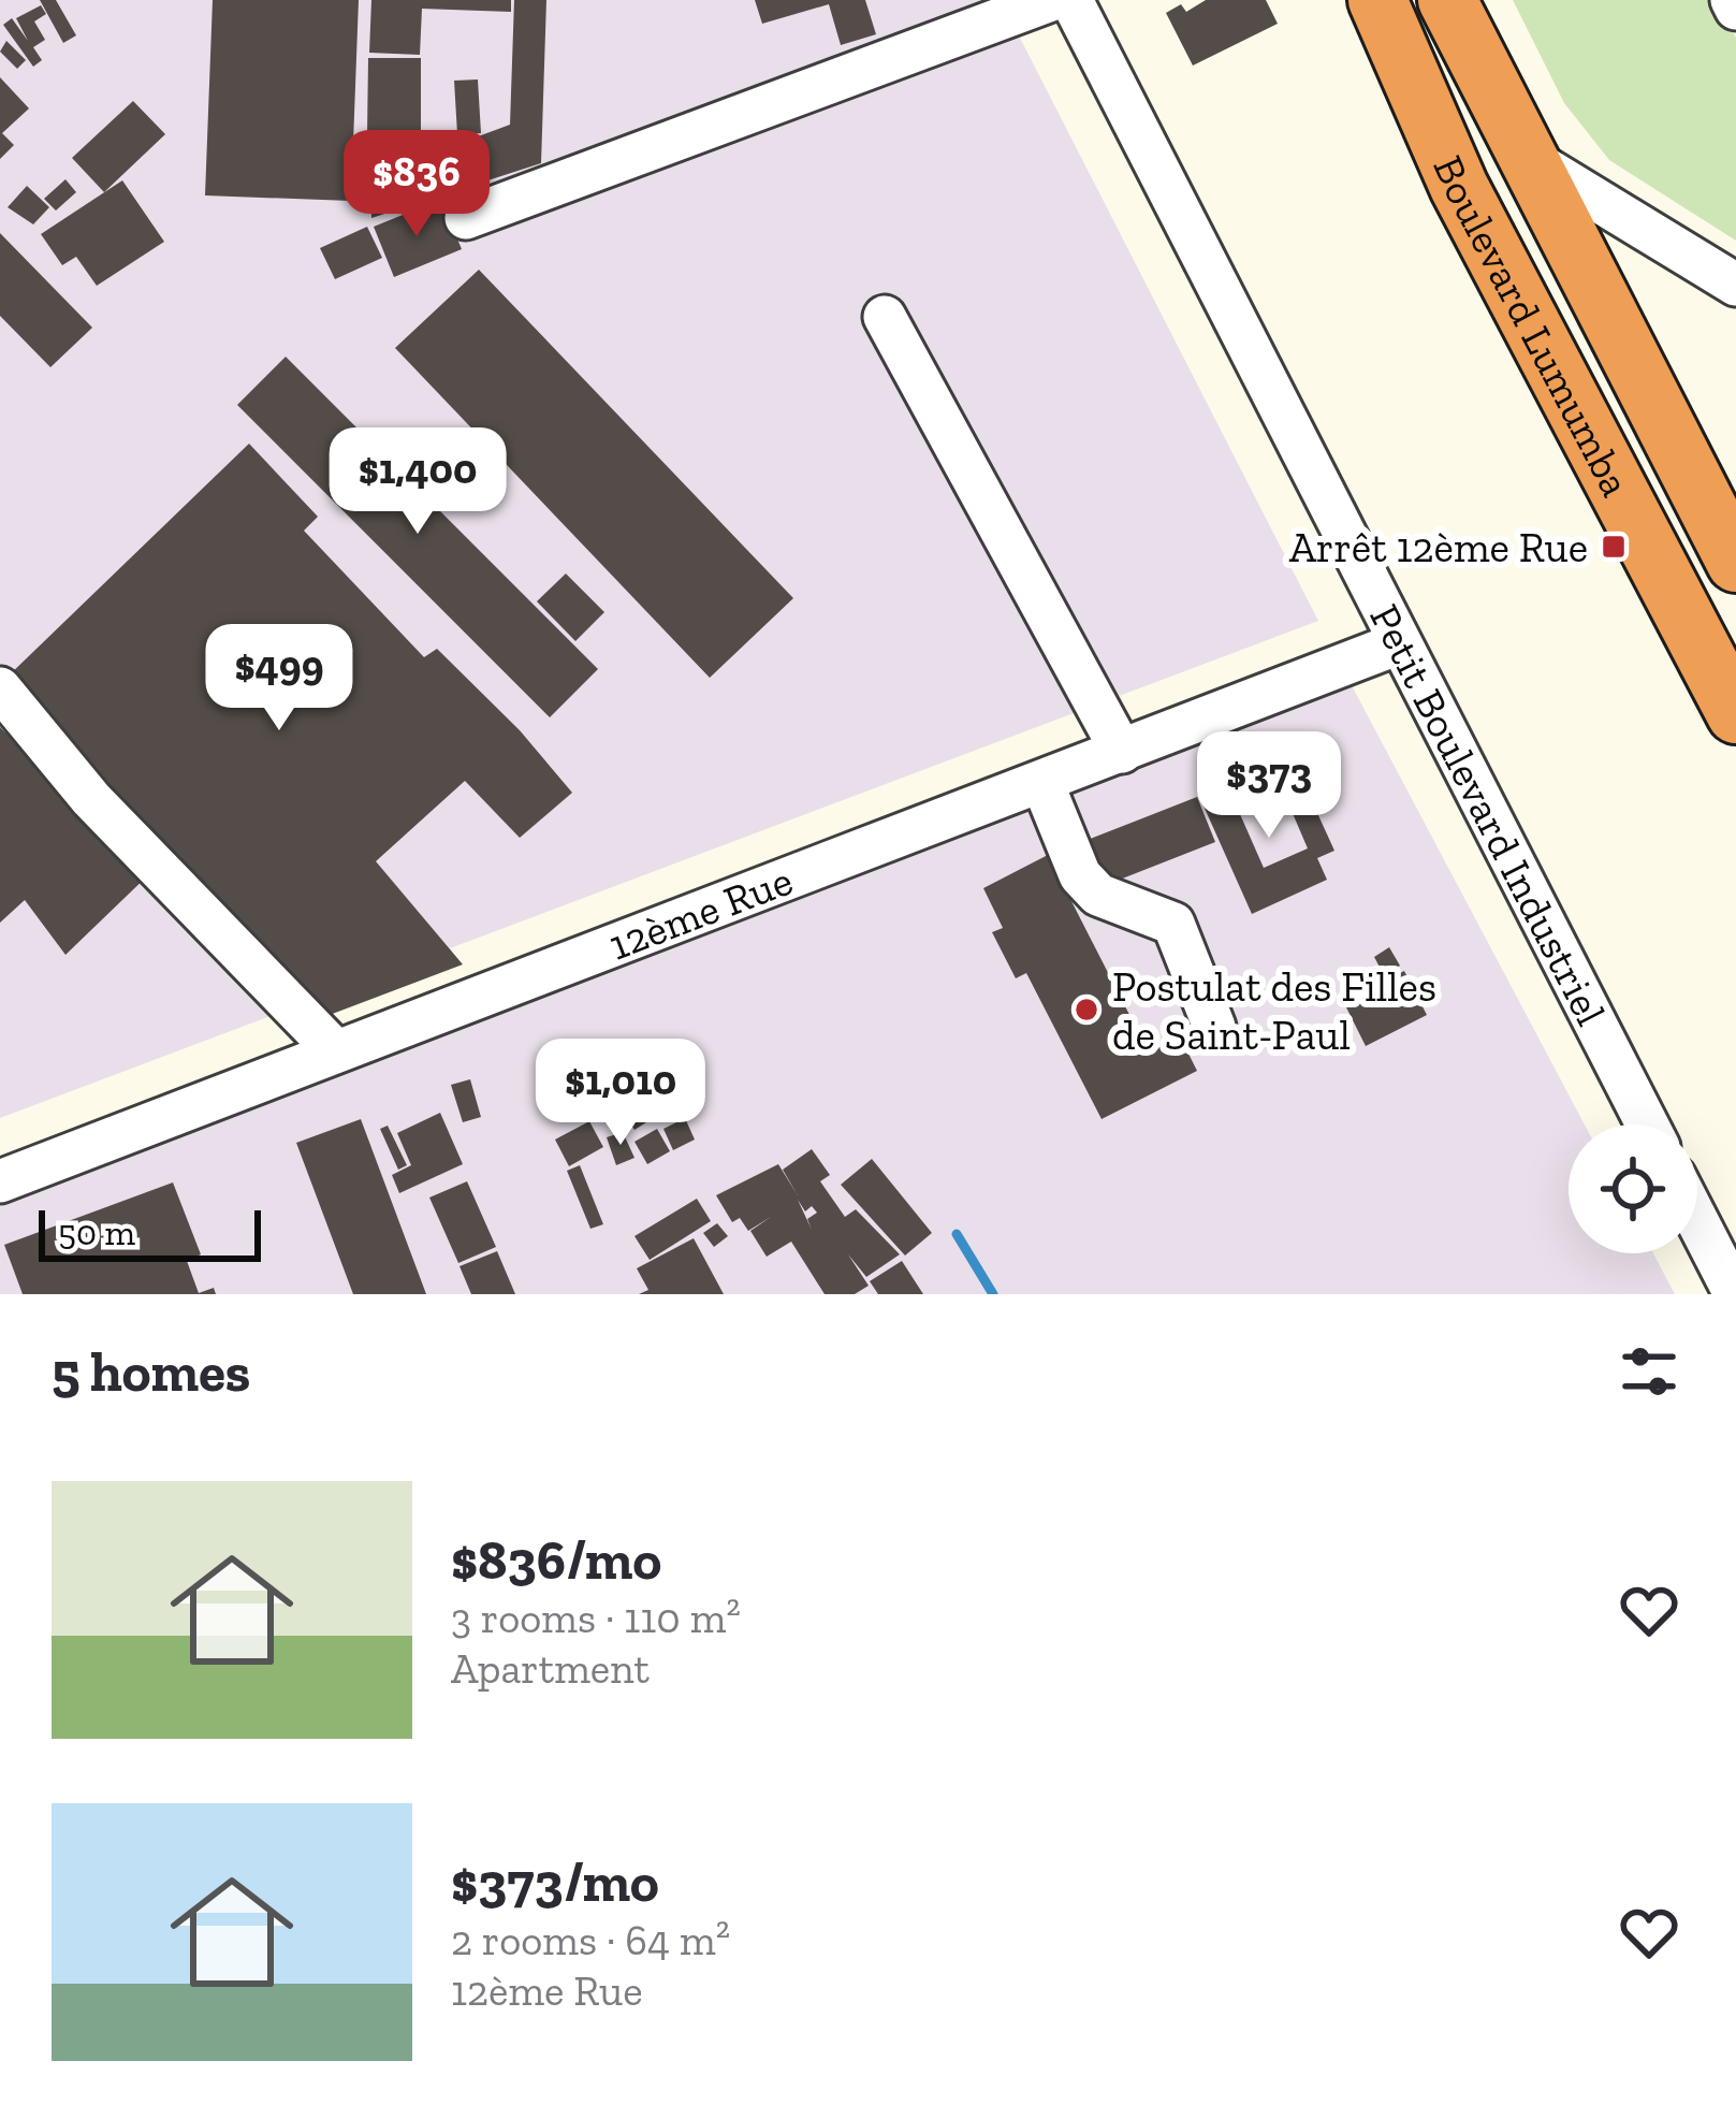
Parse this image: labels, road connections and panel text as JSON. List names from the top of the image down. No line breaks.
{"streets":{"highway":["Boulevard Lumumba"],"street":["Petit Boulevard Industriel","12ème Rue"]},"crossings":[["Petit Boulevard Industriel","12ème Rue"]],"places":{"transit":["Arrêt 12ème Rue"],"other":["Postulat des Filles de Saint-Paul"]},"scale_bar":"50 m","page":{"price":["$836","$1,400","$499","$373","$1,010"],"scale":"50 m","heading":"5 homes","list":[{"name":"$836/mo","note":"3 rooms · 110 m² · Apartment"},{"name":"$373/mo","note":"2 rooms · 64 m² · 12ème Rue"}]}}
